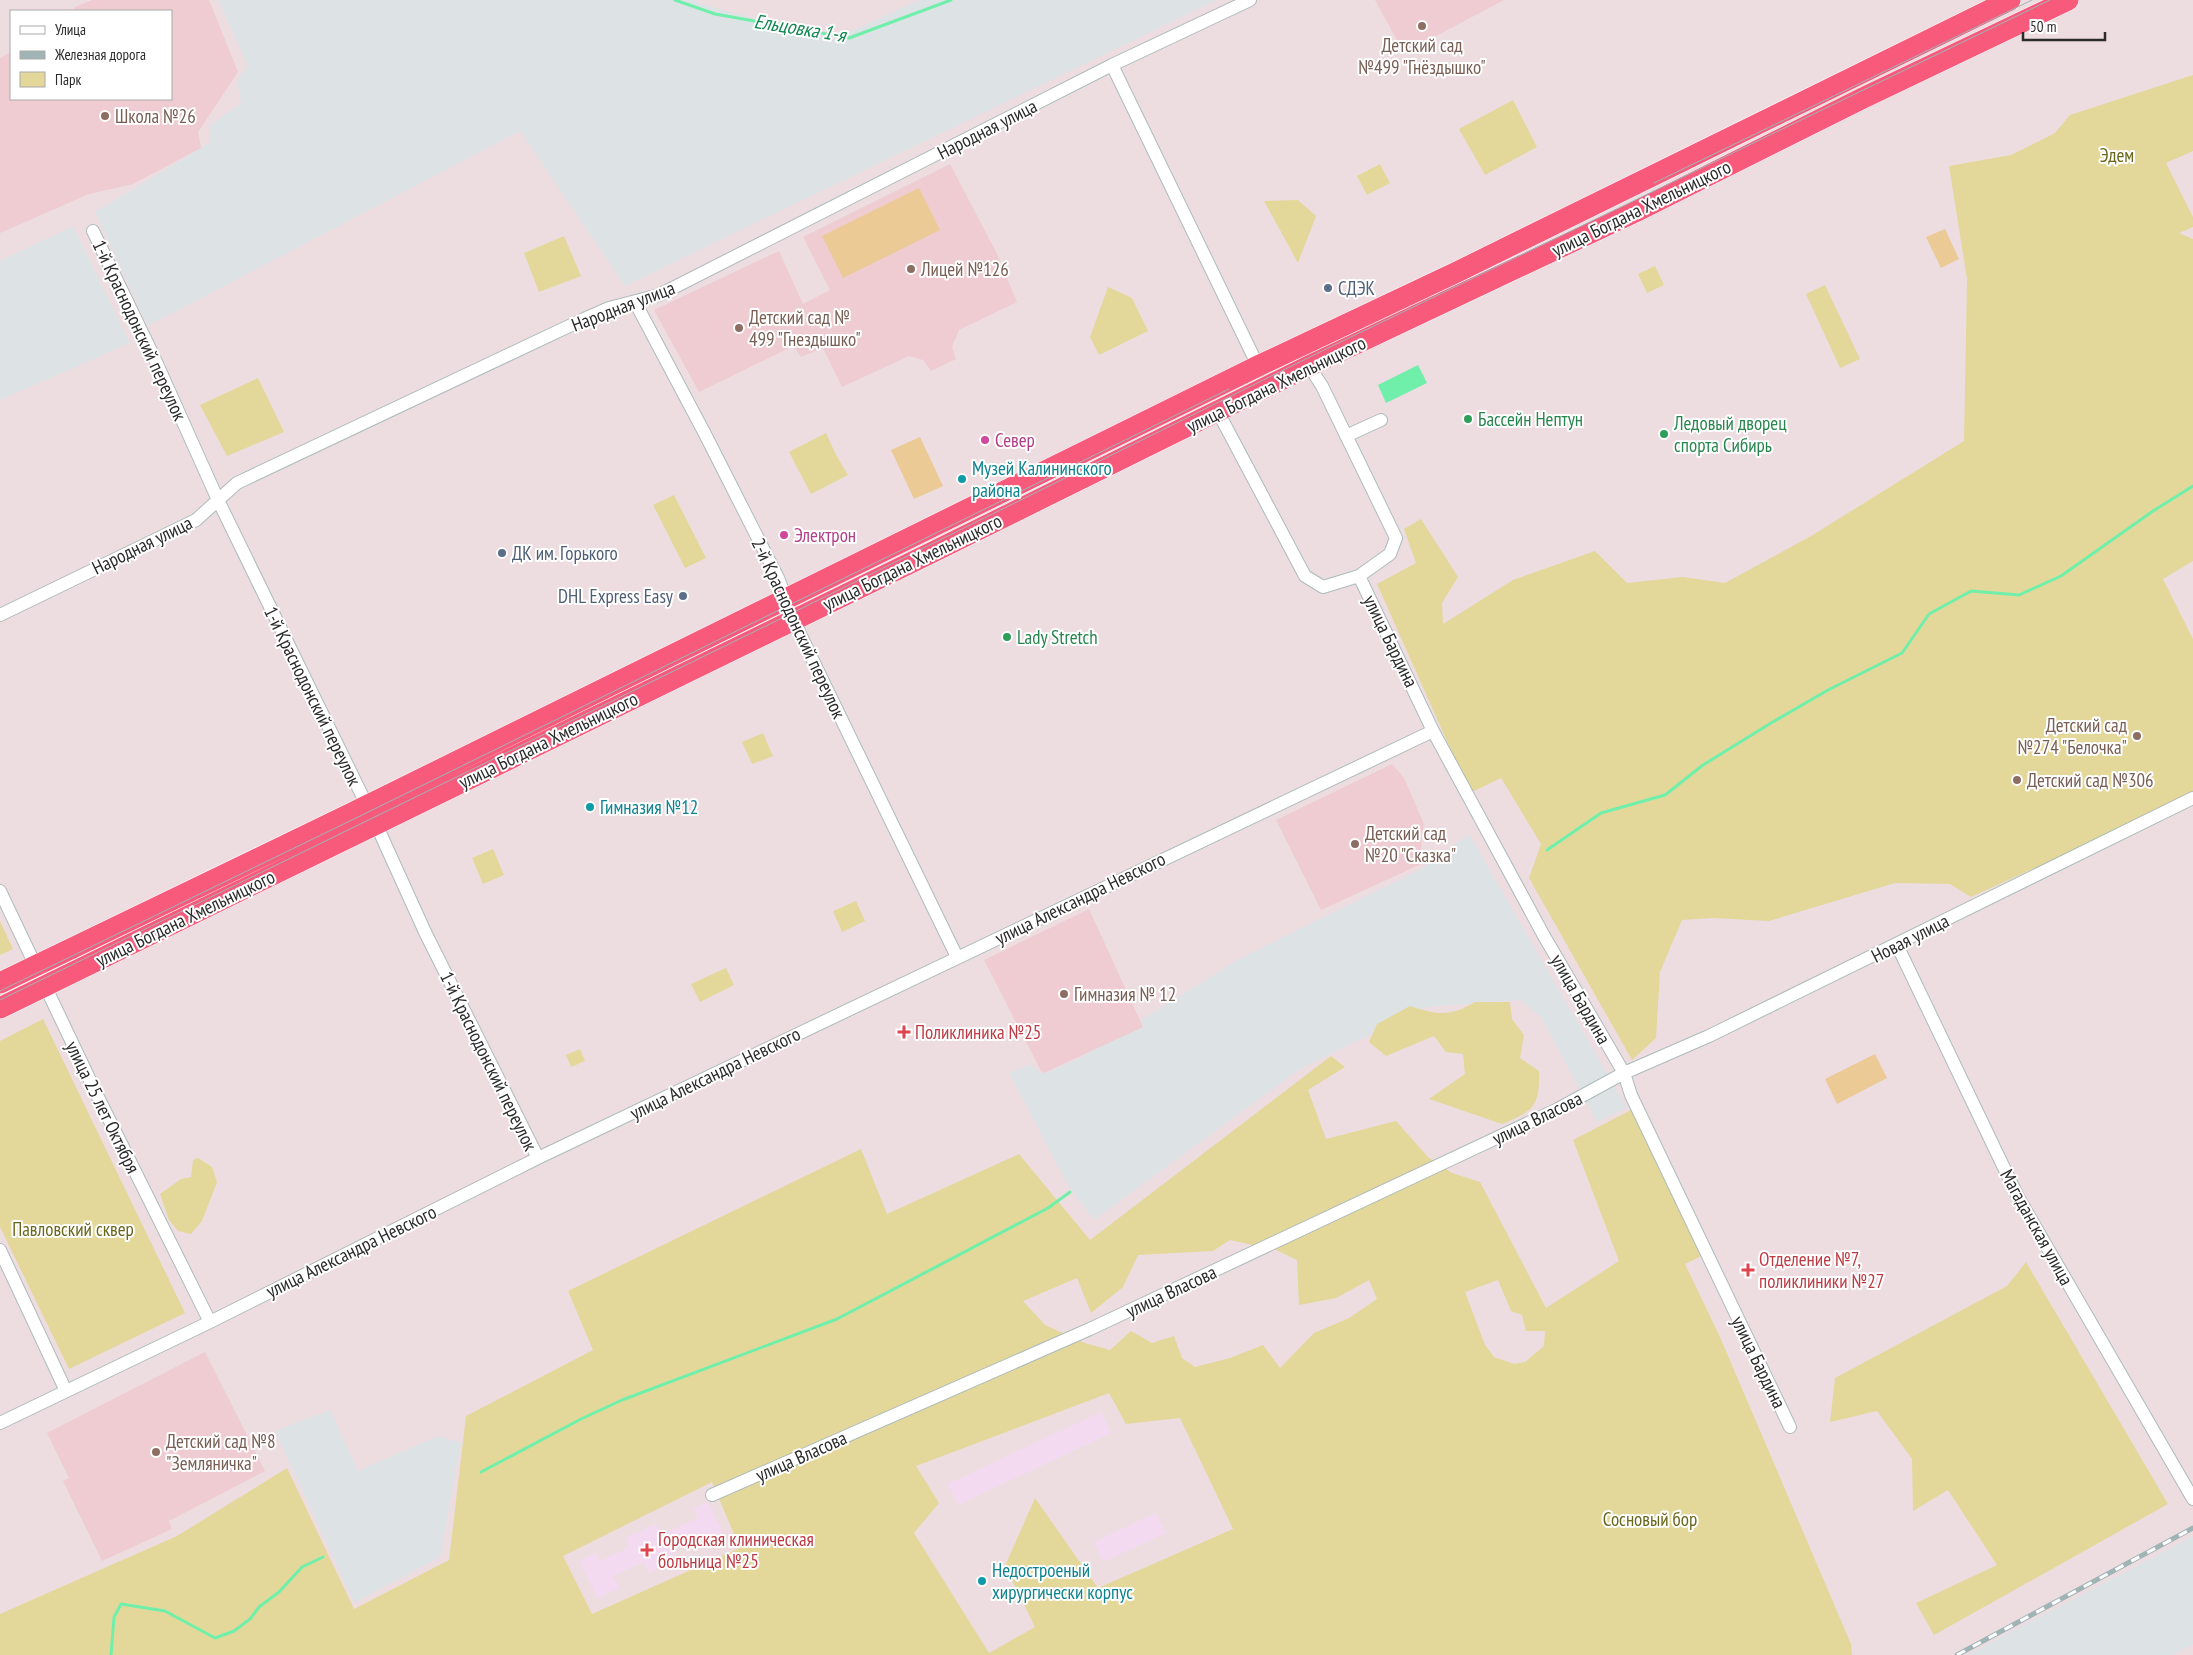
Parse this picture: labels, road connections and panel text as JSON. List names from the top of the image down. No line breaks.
{"streets":{"highway":["улица Богдана Хмельницкого"],"street":["Народная улица","1-й Краснодонский переулок","2-й Краснодонский переулок","улица Бардина","улица Александра Невского","Новая улица","улица 25 лет Октября","улица Власова","Магаданская улица"]},"crossings":[["Народная улица","1-й Краснодонский переулок"],["Народная улица","2-й Краснодонский переулок"],["улица Богдана Хмельницкого","1-й Краснодонский переулок"],["улица Богдана Хмельницкого","2-й Краснодонский переулок"],["улица Богдана Хмельницкого","улица Бардина"],["улица Богдана Хмельницкого","улица 25 лет Октября"],["1-й Краснодонский переулок","улица Александра Невского"],["2-й Краснодонский переулок","улица Александра Невского"],["улица Бардина","улица Александра Невского"],["улица Бардина","Новая улица"],["улица Бардина","улица Власова"],["улица Александра Невского","улица 25 лет Октября"],["Новая улица","улица Власова"],["Новая улица","Магаданская улица"]],"water":["Ельцовка 1-я"],"parks":["Эдем","Павловский сквер","Сосновый бор"],"places":{"other":["Детский сад №499 \"Гнёздышко\"","Школа №26","Лицей №126","СДЭК","Детский сад № 499 \"Гнездышко\"","Бассейн Нептун","Ледовый дворец спорта Сибирь","Север","Музей Калининского района","Электрон","ДК им. Горького","DHL Express Easy","Lady Stretch","Детский сад №274 \"Белочка\"","Детский сад №306","Гимназия №12","Детский сад №20 \"Сказка\"","Гимназия № 12","Детский сад №8 \"Земляничка\"","Недостроеный хирургически корпус"],"health":["Поликлиника №25","Отделение №7, поликлиники №27","Городская клиническая больница №25"]},"legend":["Улица","Железная дорога","Парк"],"scale_bar":"50 m"}
